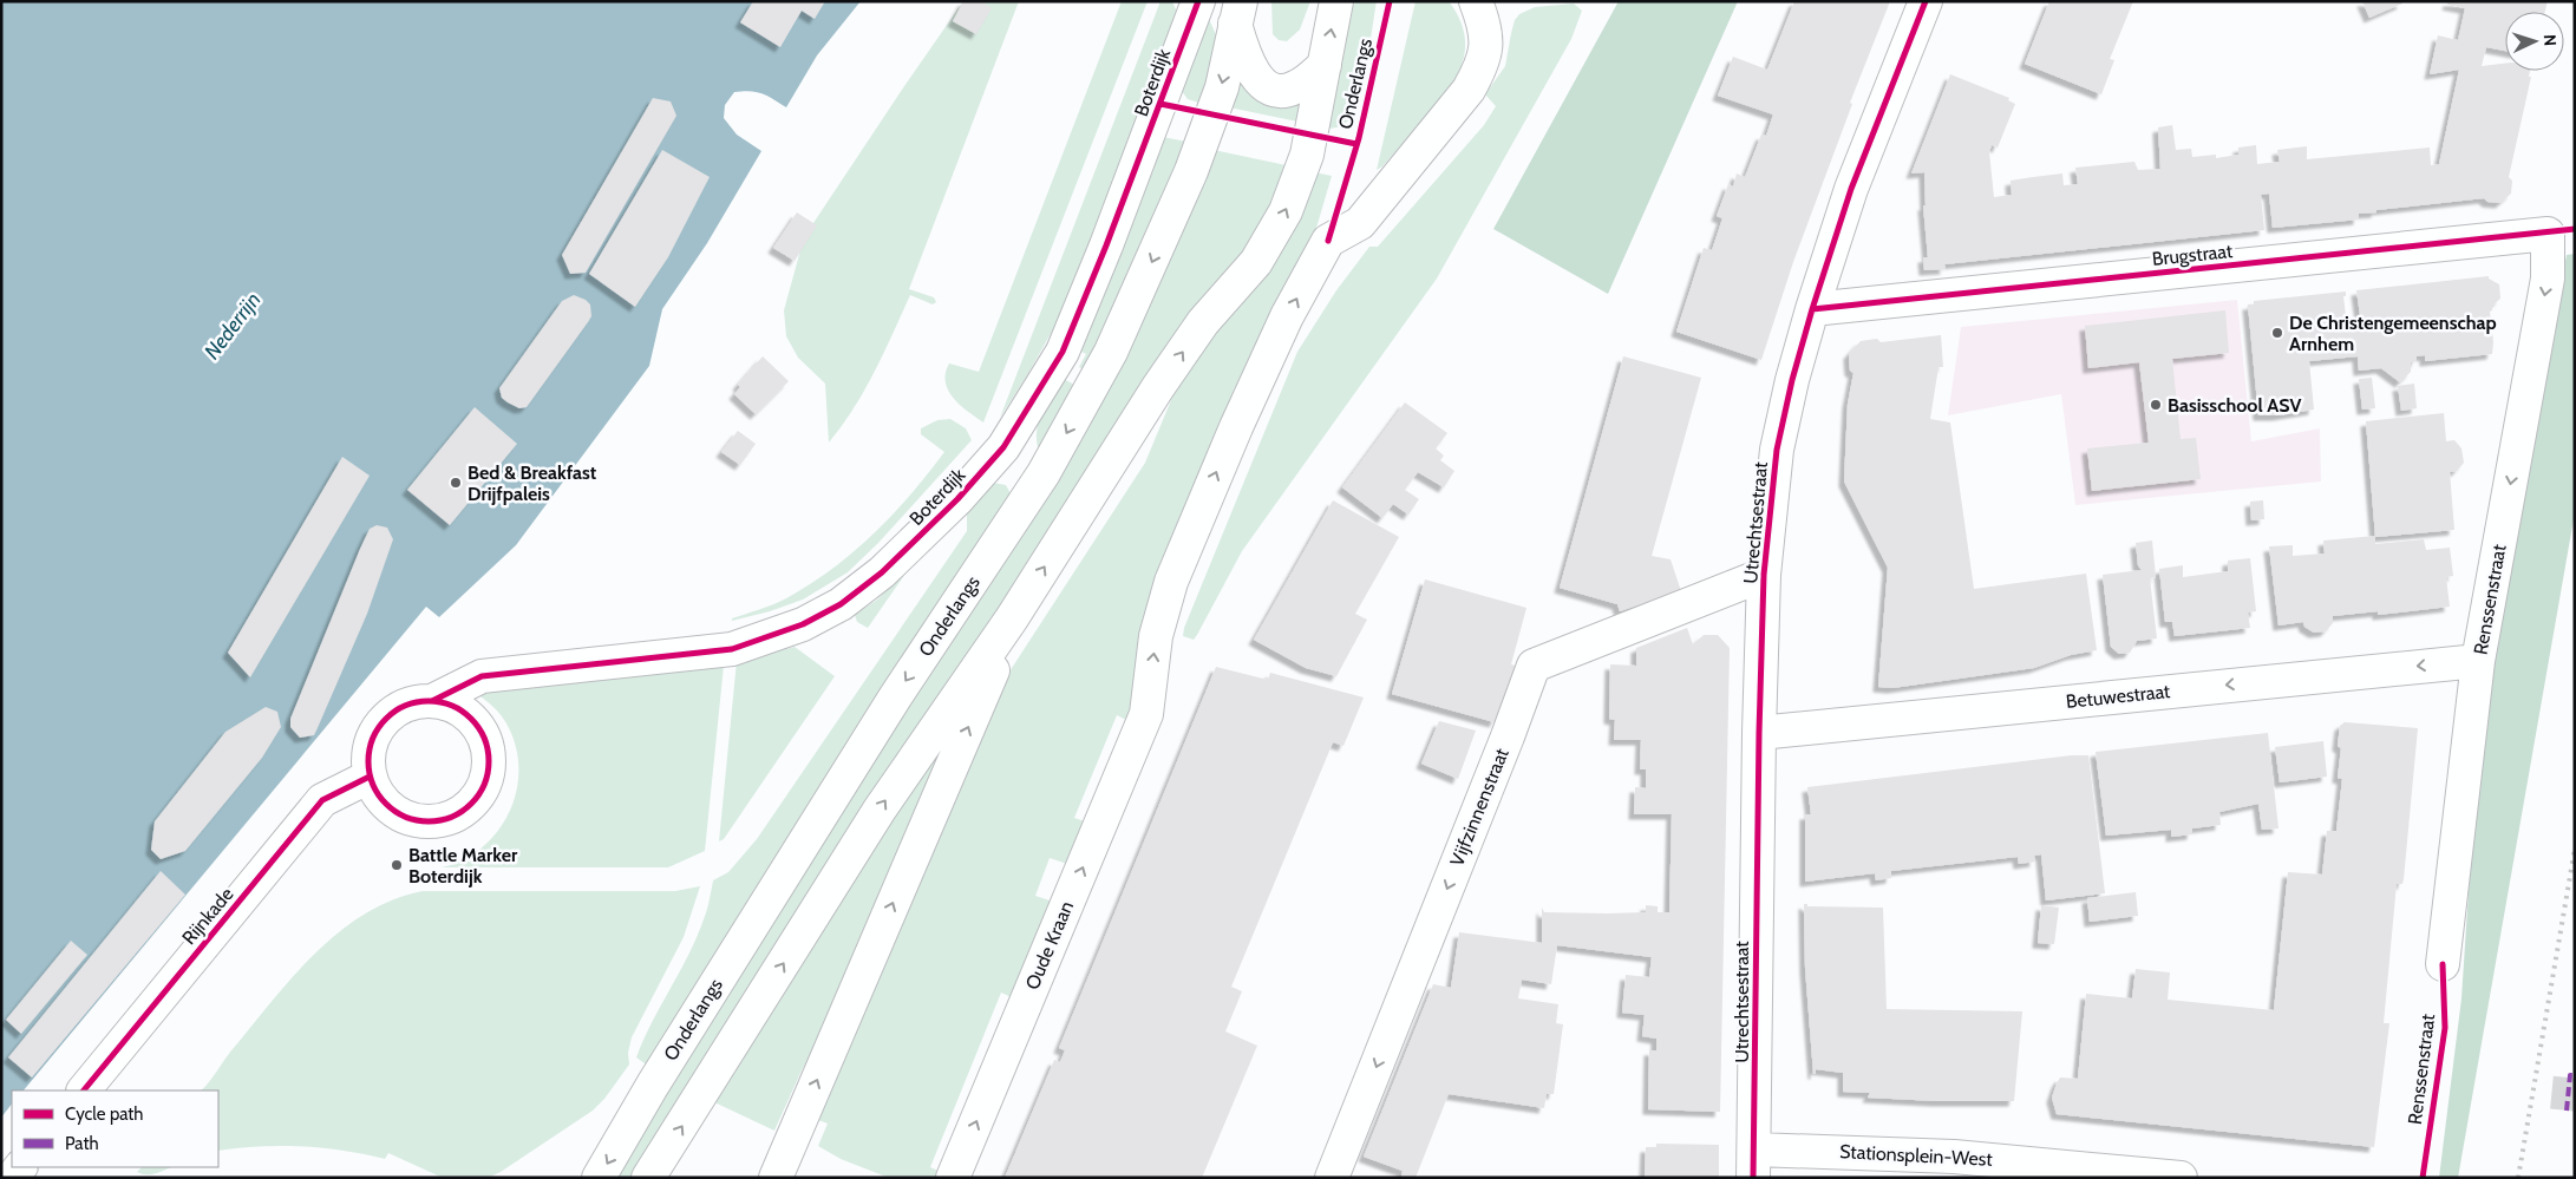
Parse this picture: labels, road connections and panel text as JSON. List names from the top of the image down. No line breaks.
{"streets":{"street":["Boterdijk","Onderlangs","Brugstraat","Utrechtsestraat","Renssenstraat","Betuwestraat","Vijfzinnenstraat","Rijnkade","Oude Kraan","Stationsplein-West"]},"crossings":[["Boterdijk","Rijnkade"],["Brugstraat","Utrechtsestraat"],["Brugstraat","Renssenstraat"],["Utrechtsestraat","Betuwestraat"],["Utrechtsestraat","Vijfzinnenstraat"],["Utrechtsestraat","Stationsplein-West"],["Renssenstraat","Betuwestraat"]],"one_way":["Renssenstraat","Betuwestraat","Vijfzinnenstraat"],"water":["Nederrijn"],"places":["De Christengemeenschap Arnhem","Basisschool ASV","Bed & Breakfast Drijfpaleis","Battle Marker Boterdijk"],"legend":["Cycle path","Path"],"north":"right"}
